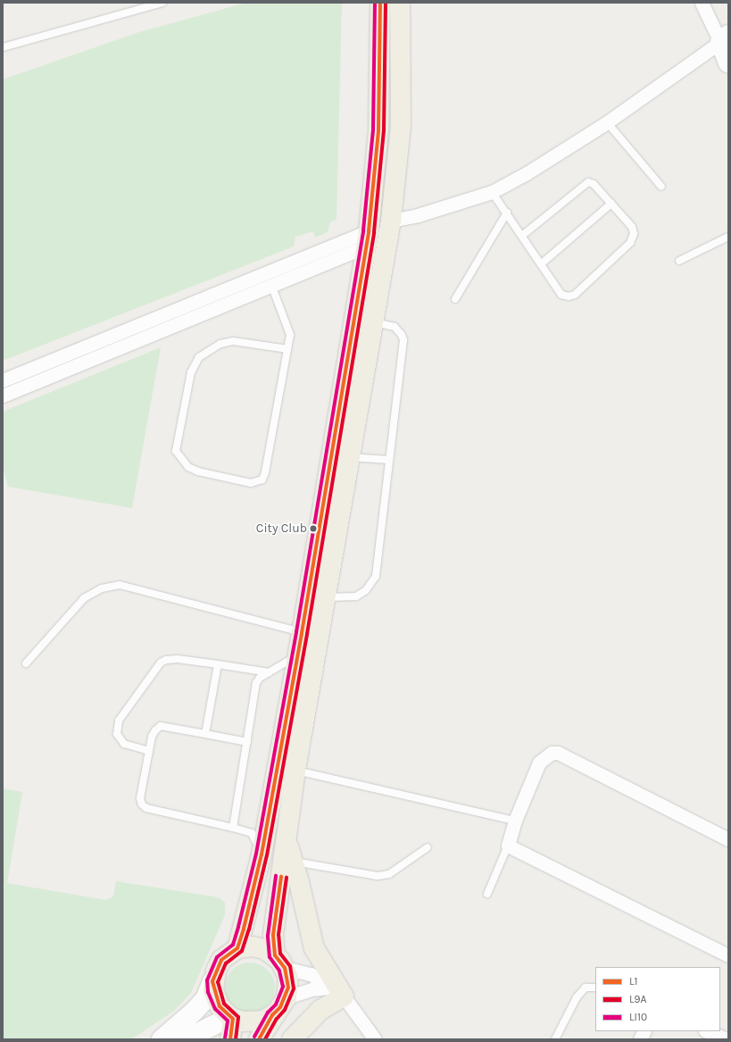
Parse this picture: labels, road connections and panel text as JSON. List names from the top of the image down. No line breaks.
{"places":["City Club"],"lines":["transit line L1","transit line L9A","transit line LI10"],"legend":["L1","L9A","LI10"]}
